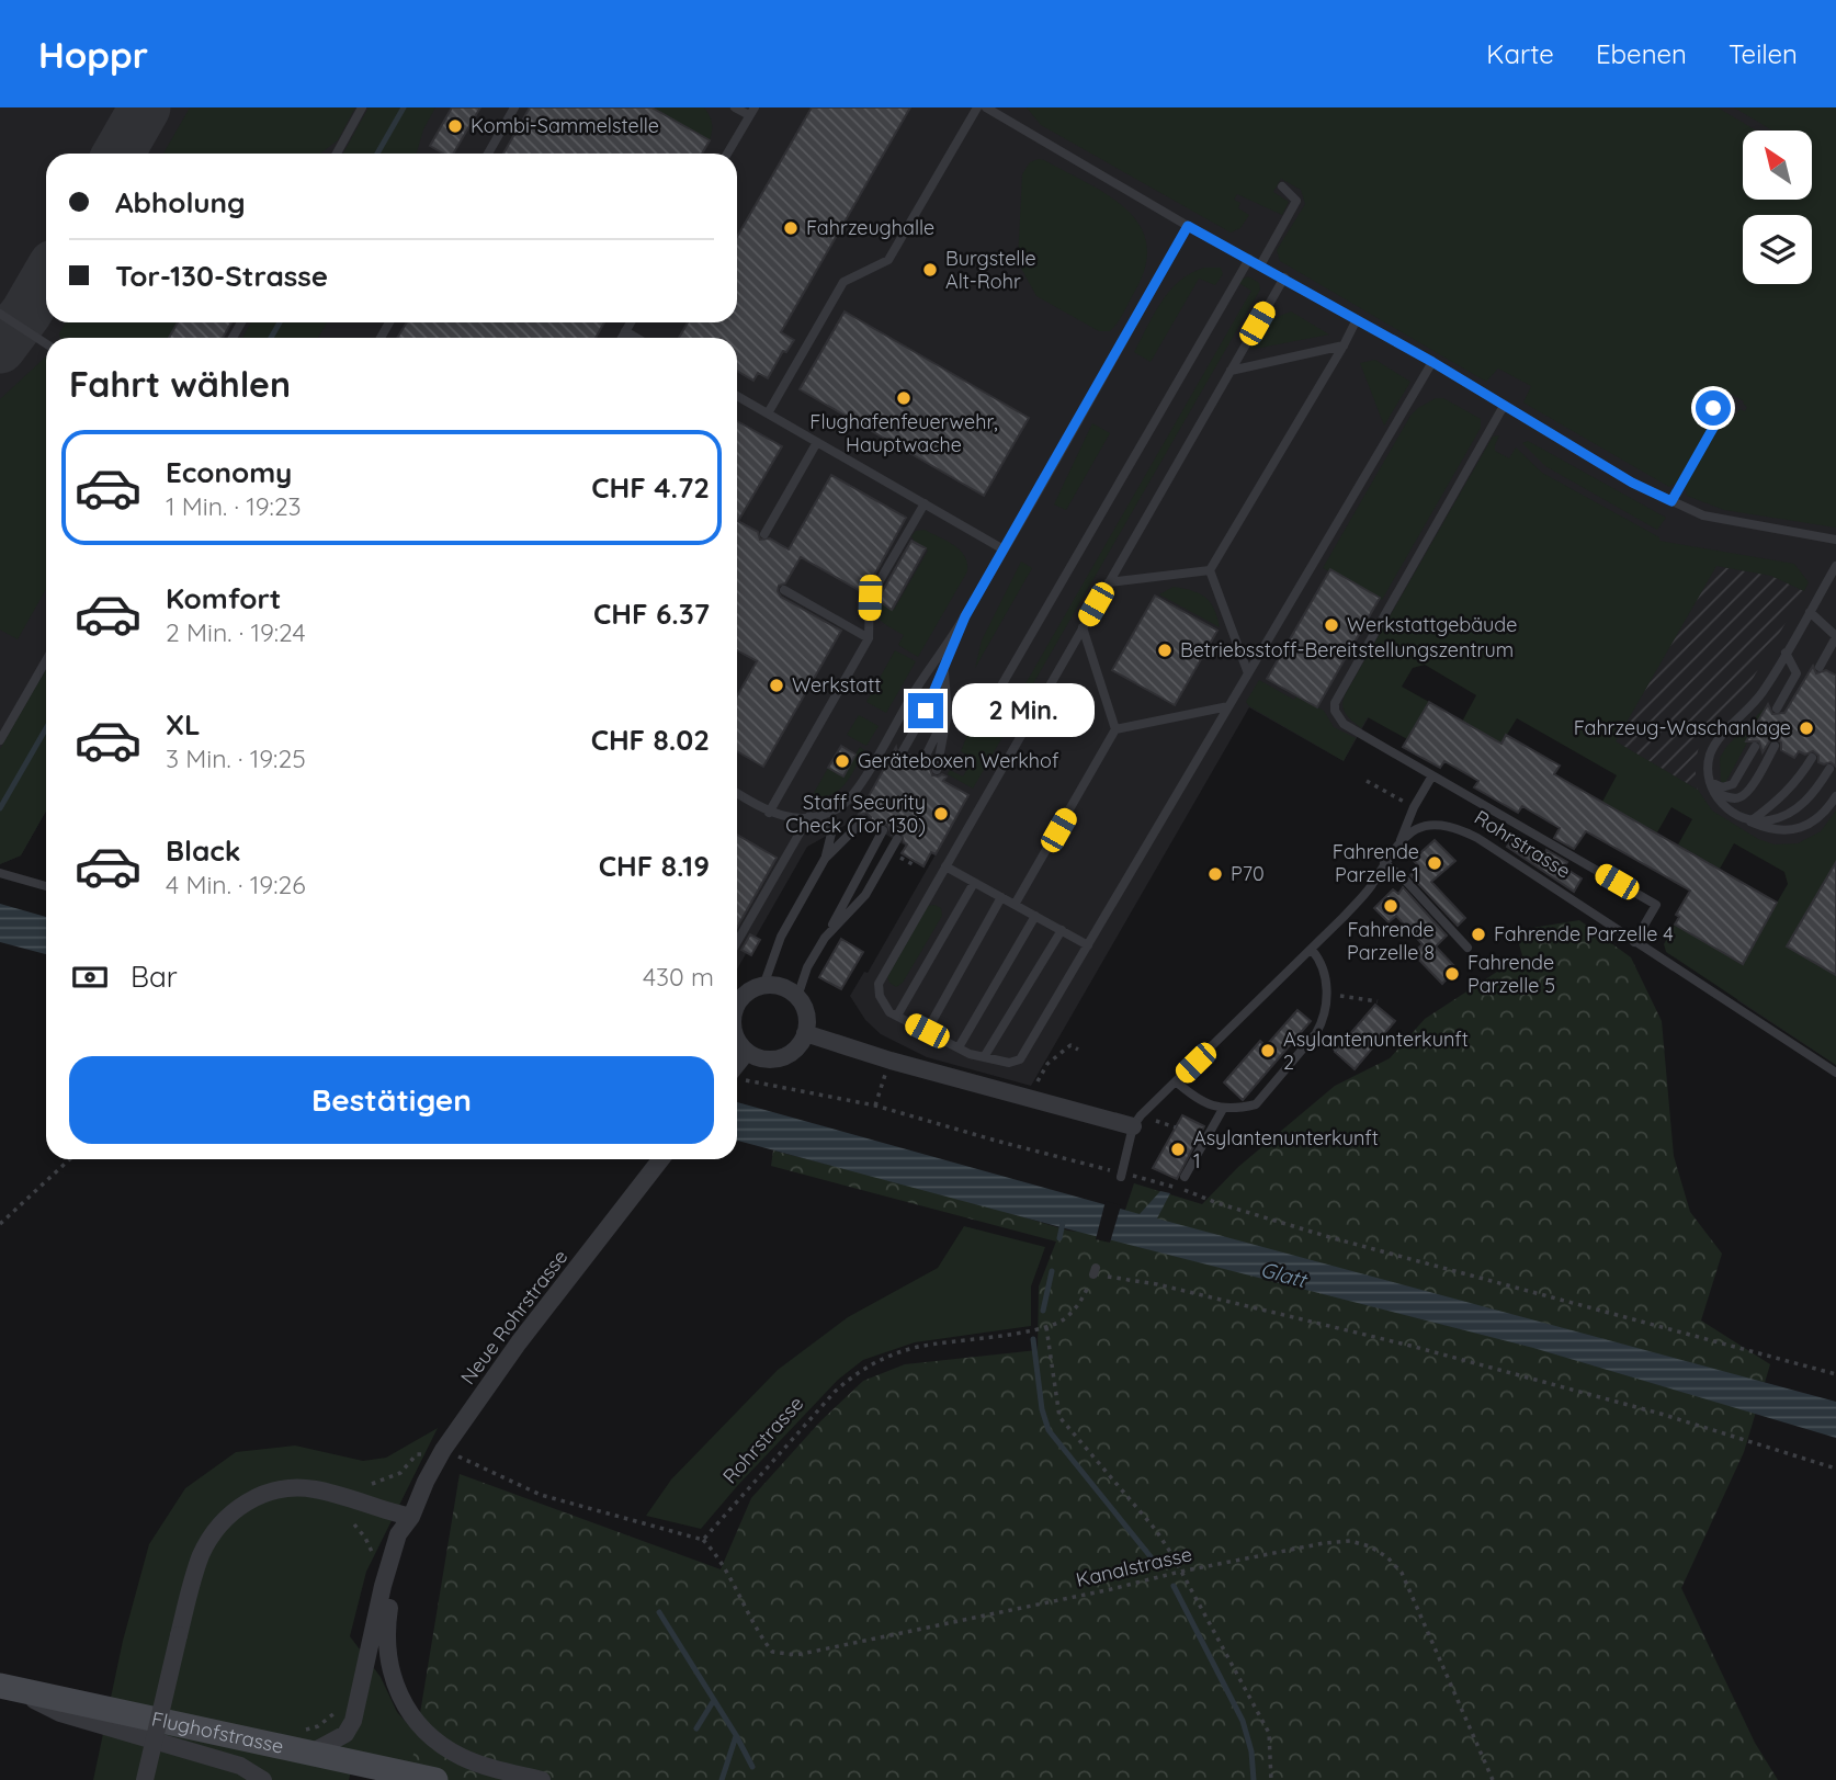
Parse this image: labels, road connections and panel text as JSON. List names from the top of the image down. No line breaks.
{"streets":{"main road":["Flughofstrasse"],"street":["Neue Rohrstrasse"],"lane":["Rohrstrasse"],"path":["Kanalstrasse"]},"crossings":[["Rohrstrasse","Kanalstrasse"],["Neue Rohrstrasse","Flughofstrasse"]],"water":["Glatt"],"places":["Kombi-Sammelstelle","Fahrzeughalle","Burgstelle Alt-Rohr","Flughafenfeuerwehr, Hauptwache","Werkstattgebäude","Betriebsstoff-Bereitstellungszentrum","Werkstatt","Fahrzeug-Waschanlage","Geräteboxen Werkhof","Staff Security Check (Tor 130)","Fahrende Parzelle 1","P70","Fahrende Parzelle 8","Fahrende Parzelle 4","Fahrende Parzelle 5","Asylantenunterkunft 2","Asylantenunterkunft 1"],"north":"top left","page":{"header":"Hoppr","nav":["Karte","Ebenen","Teilen"],"banner":["Abholung","Tor-130-Strasse"],"heading":"Fahrt wählen","list":[{"name":"Economy","note":"1 Min. · 19:23","value":"CHF 4.72"},{"name":"Komfort","note":"2 Min. · 19:24","value":"CHF 6.37"},{"name":"XL","note":"3 Min. · 19:25","value":"CHF 8.02"},{"name":"Black","note":"4 Min. · 19:26","value":"CHF 8.19"}],"bubble":"2 Min.","pay":["Bar","430 m"],"buttons":"Bestätigen"}}
